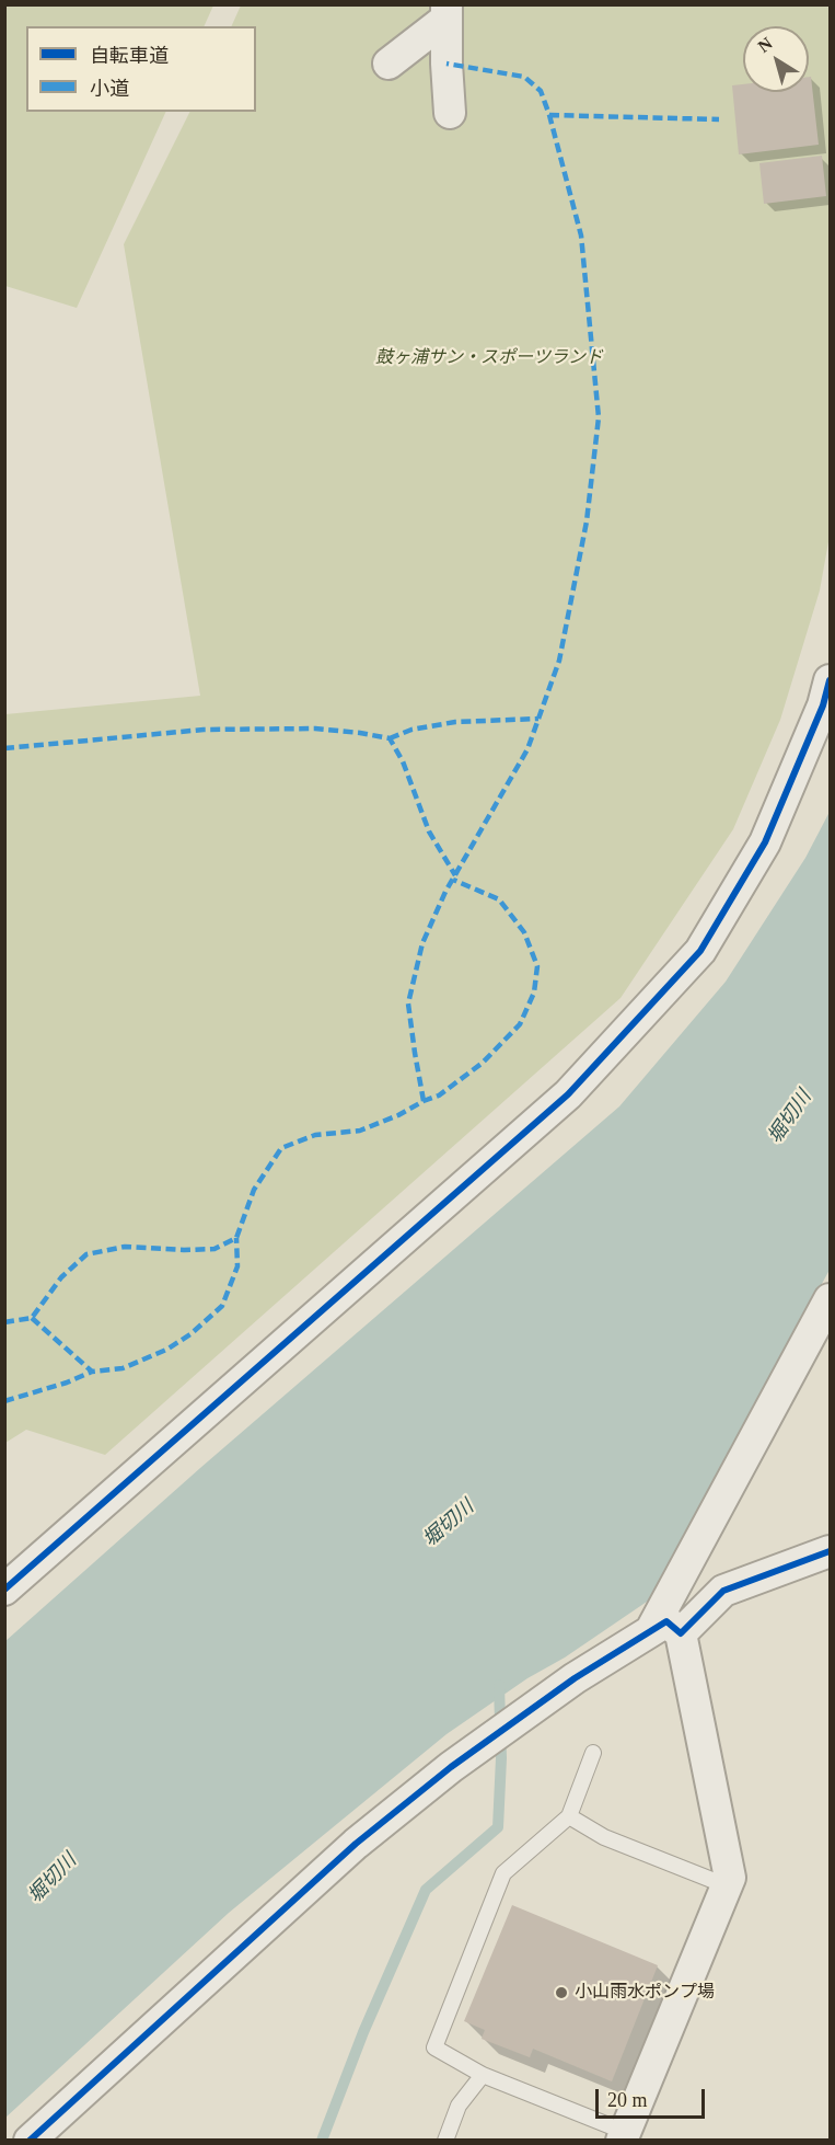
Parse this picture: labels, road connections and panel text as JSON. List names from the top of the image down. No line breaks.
{"water":["堀切川"],"parks":["鼓ヶ浦サン・スポーツランド"],"places":["小山雨水ポンプ場"],"legend":["自転車道","小道"],"scale_bar":"20 m","north":"top left"}
